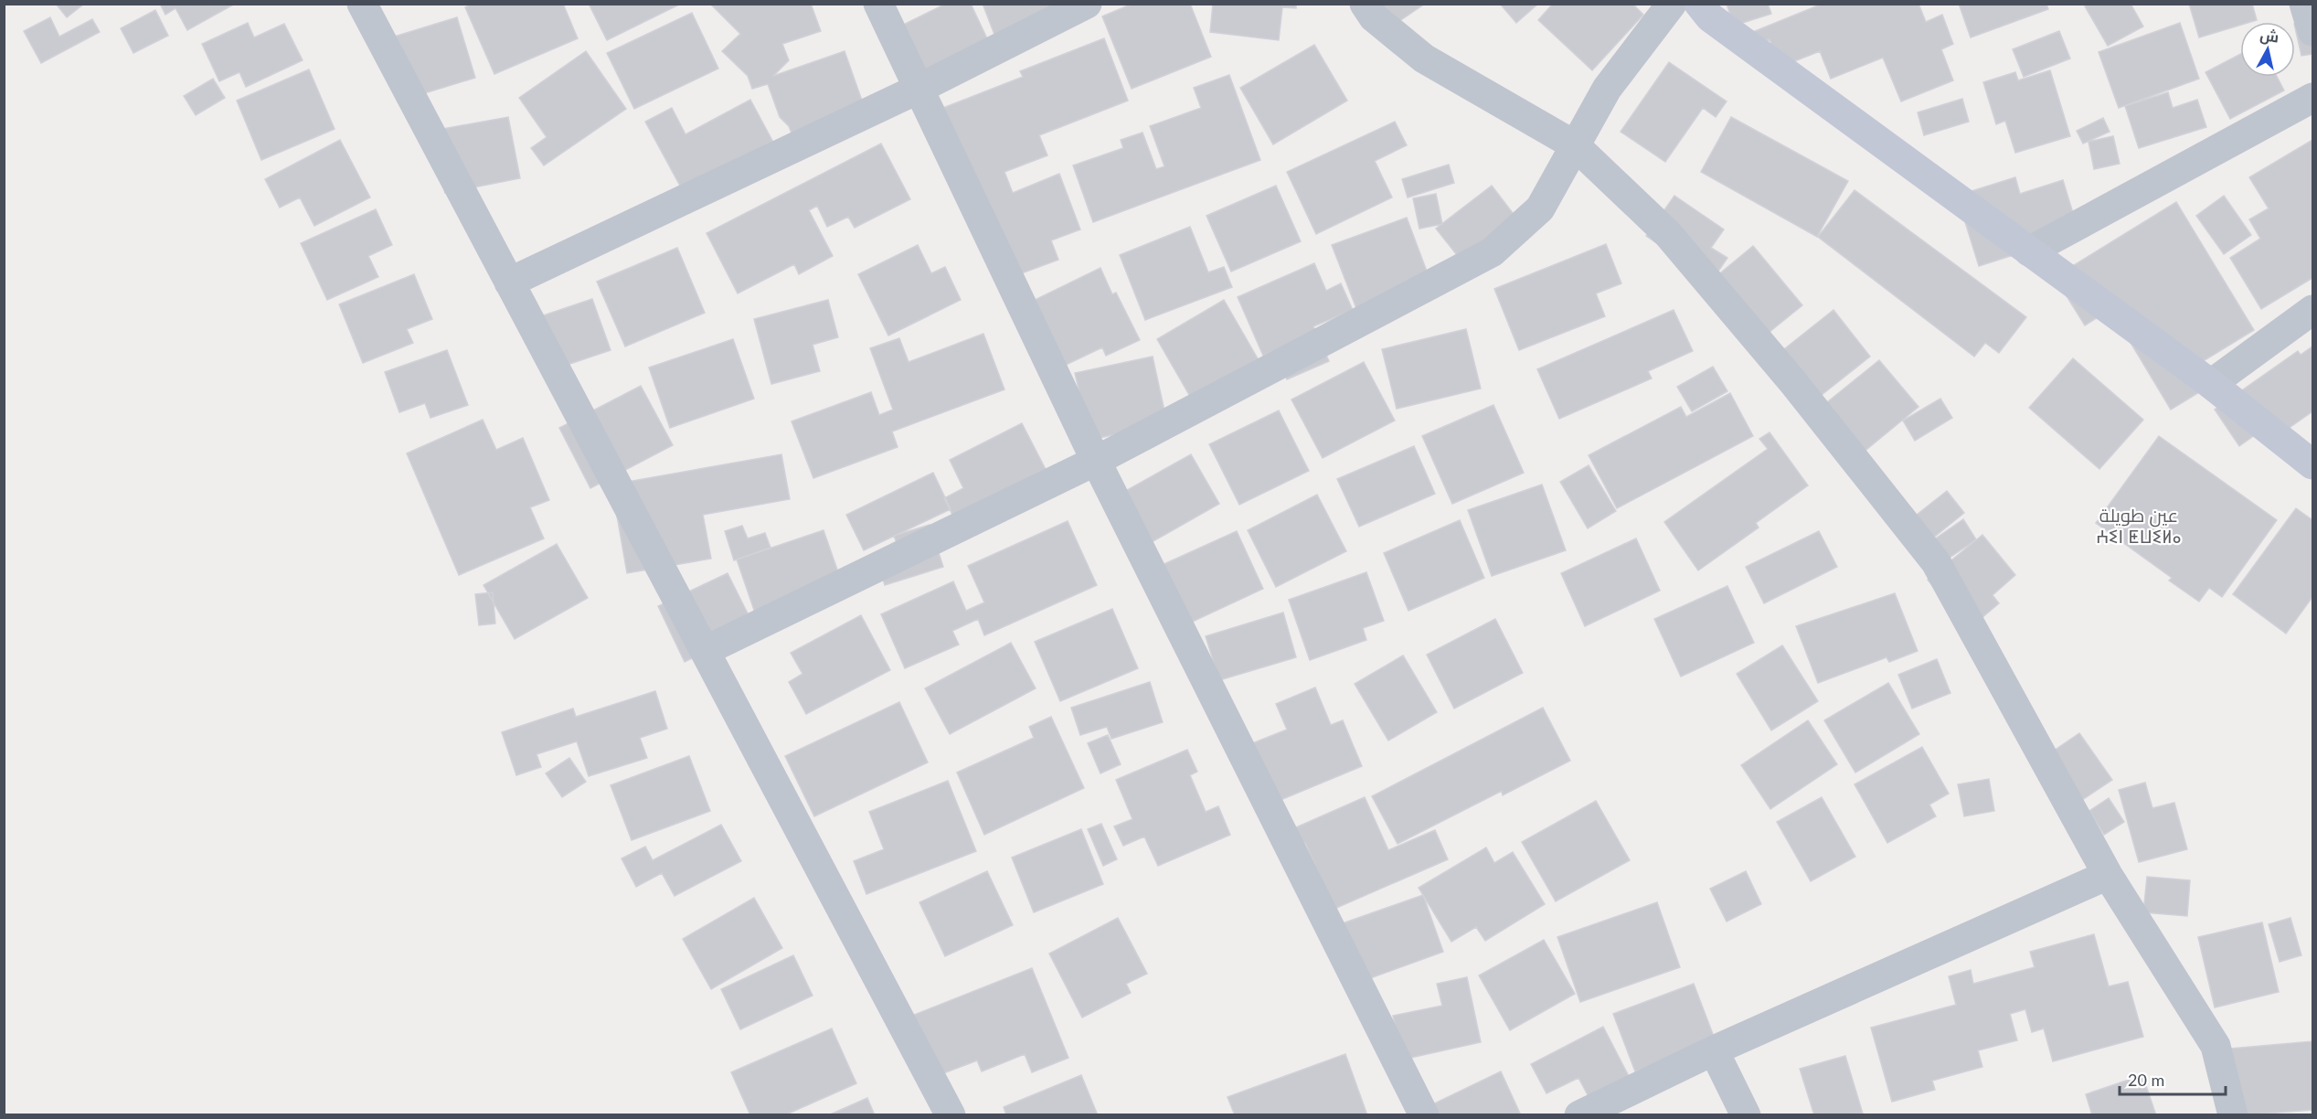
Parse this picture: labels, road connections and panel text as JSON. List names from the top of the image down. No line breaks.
{"districts":["عين طويلة ⵄⵉⵏ ⵟⵡⵉⵍⴰ"],"scale_bar":"20 m","north":"top"}
